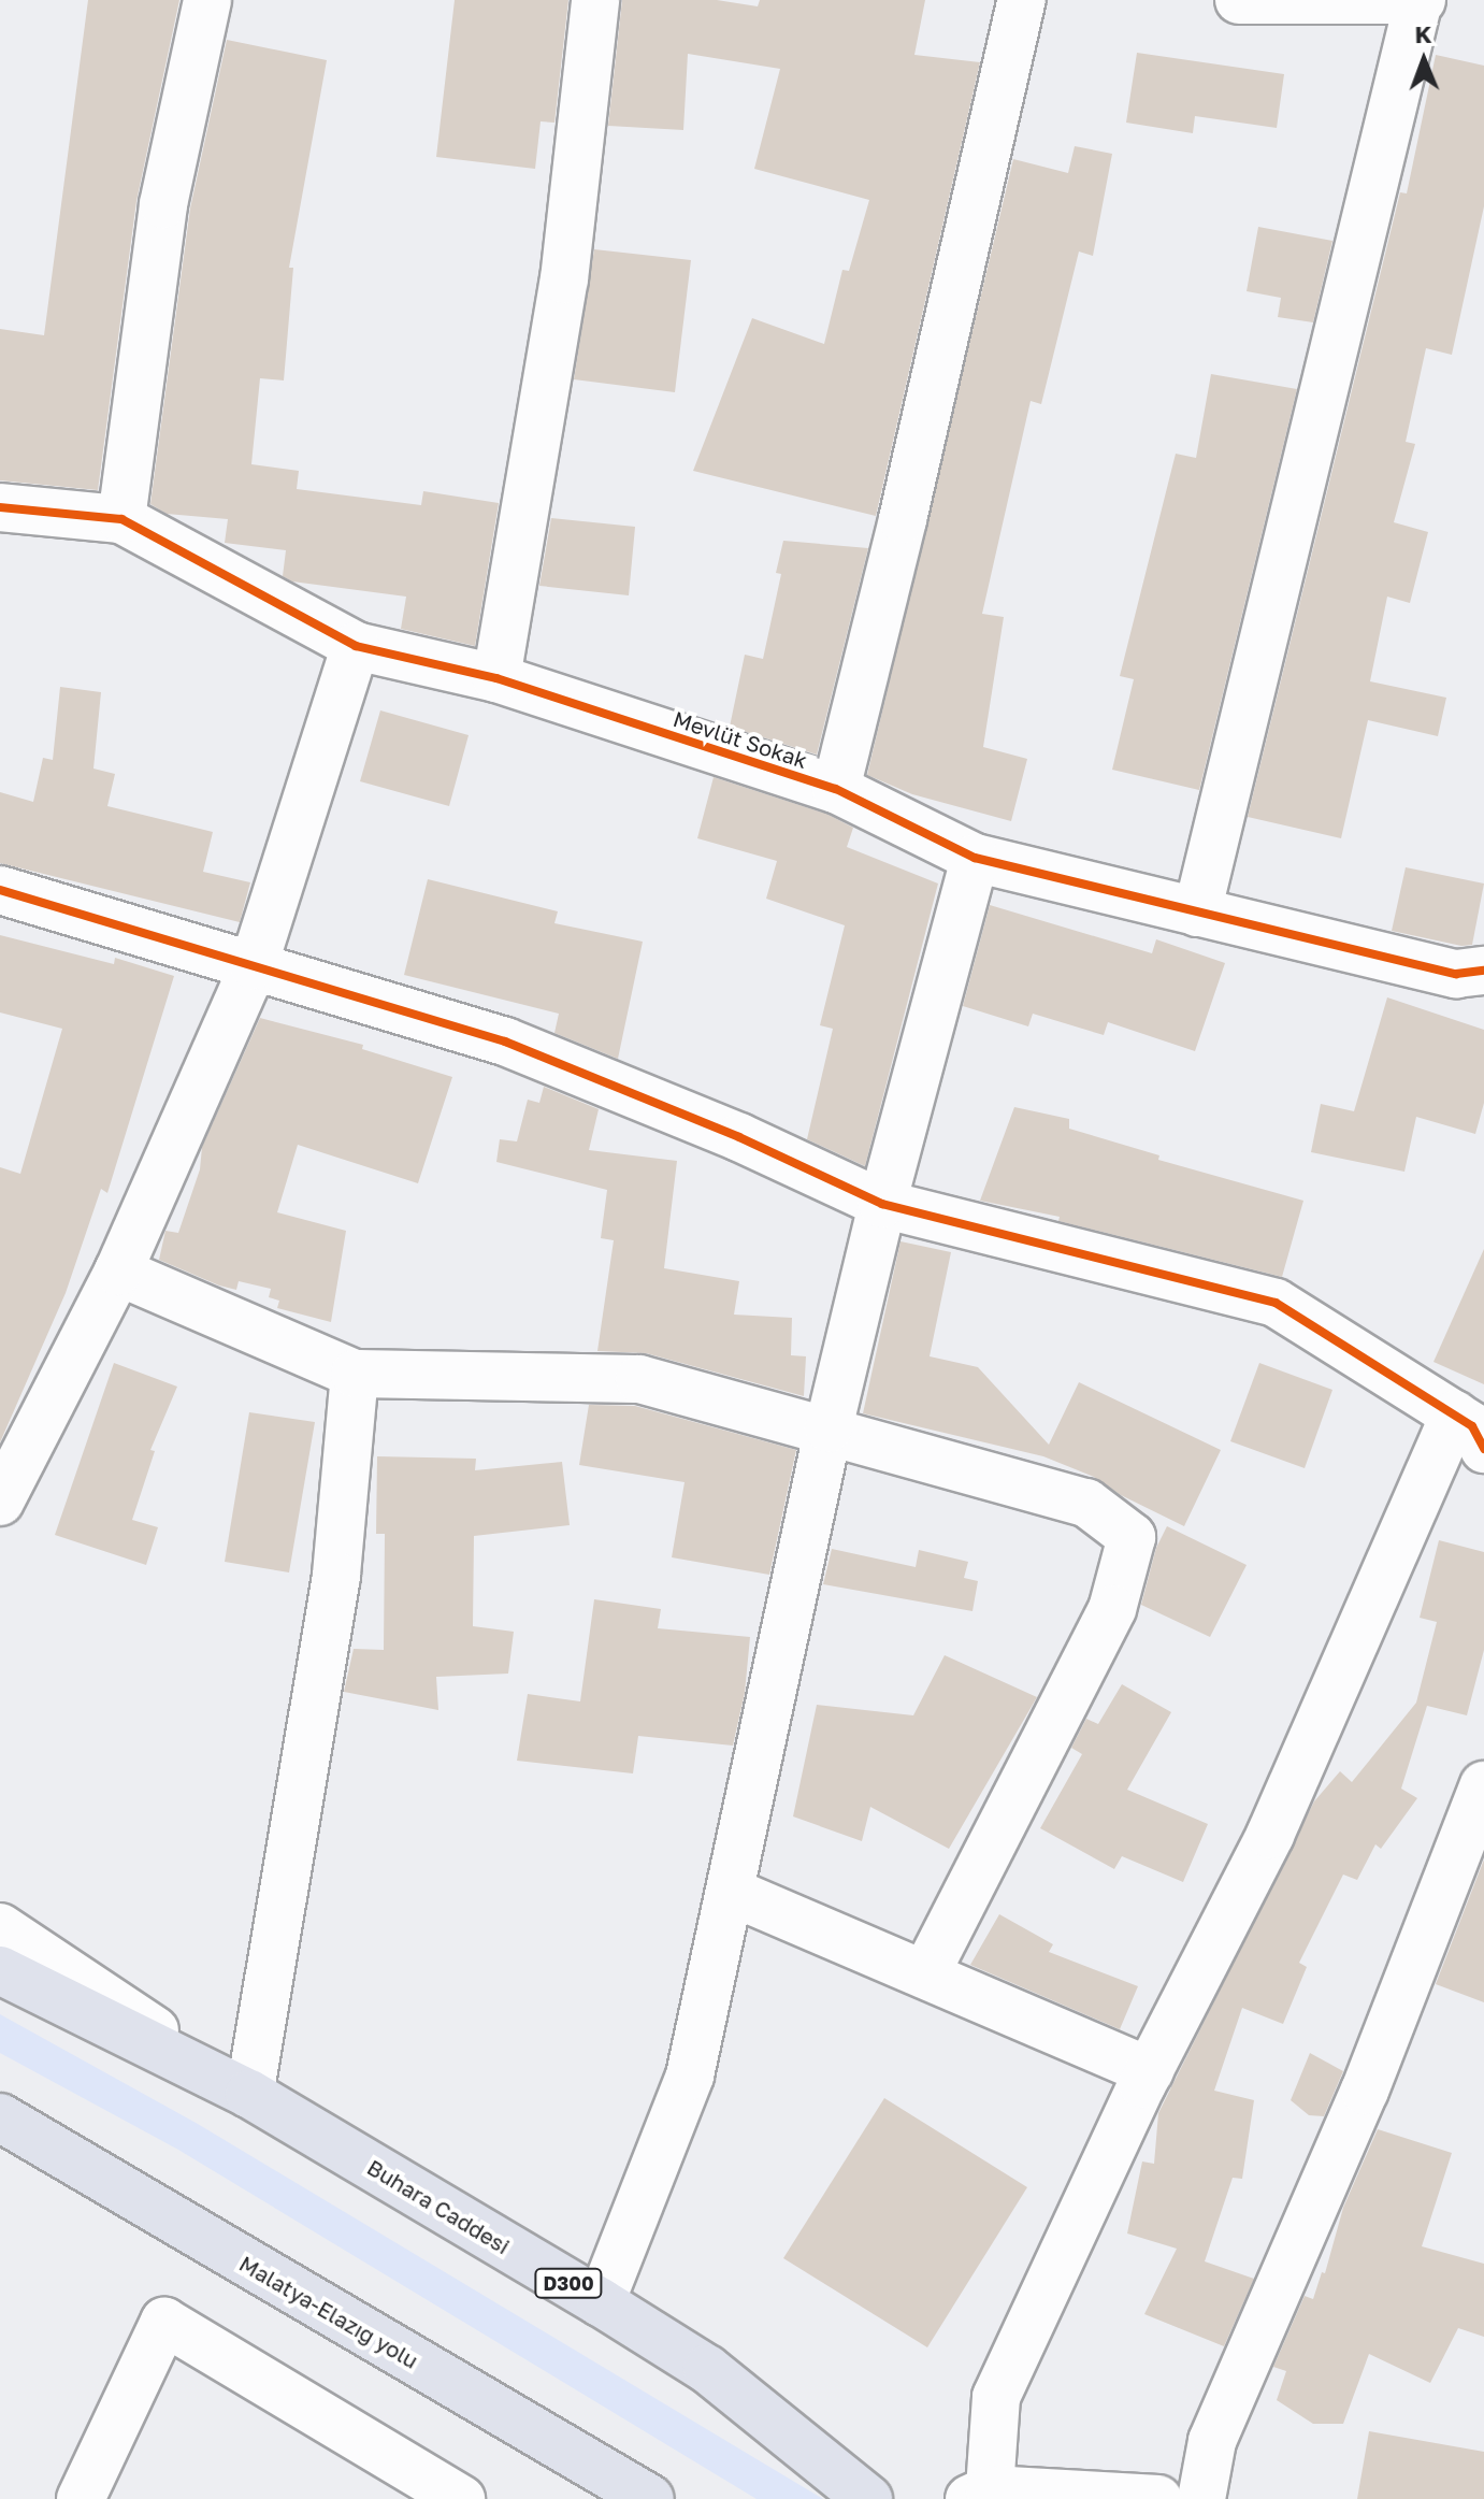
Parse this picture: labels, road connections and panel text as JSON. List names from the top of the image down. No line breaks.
{"streets":{"highway":["Buhara Caddesi","D300","Malatya-Elazığ yolu"],"street":["Mevlüt Sokak"]},"north":"top"}
